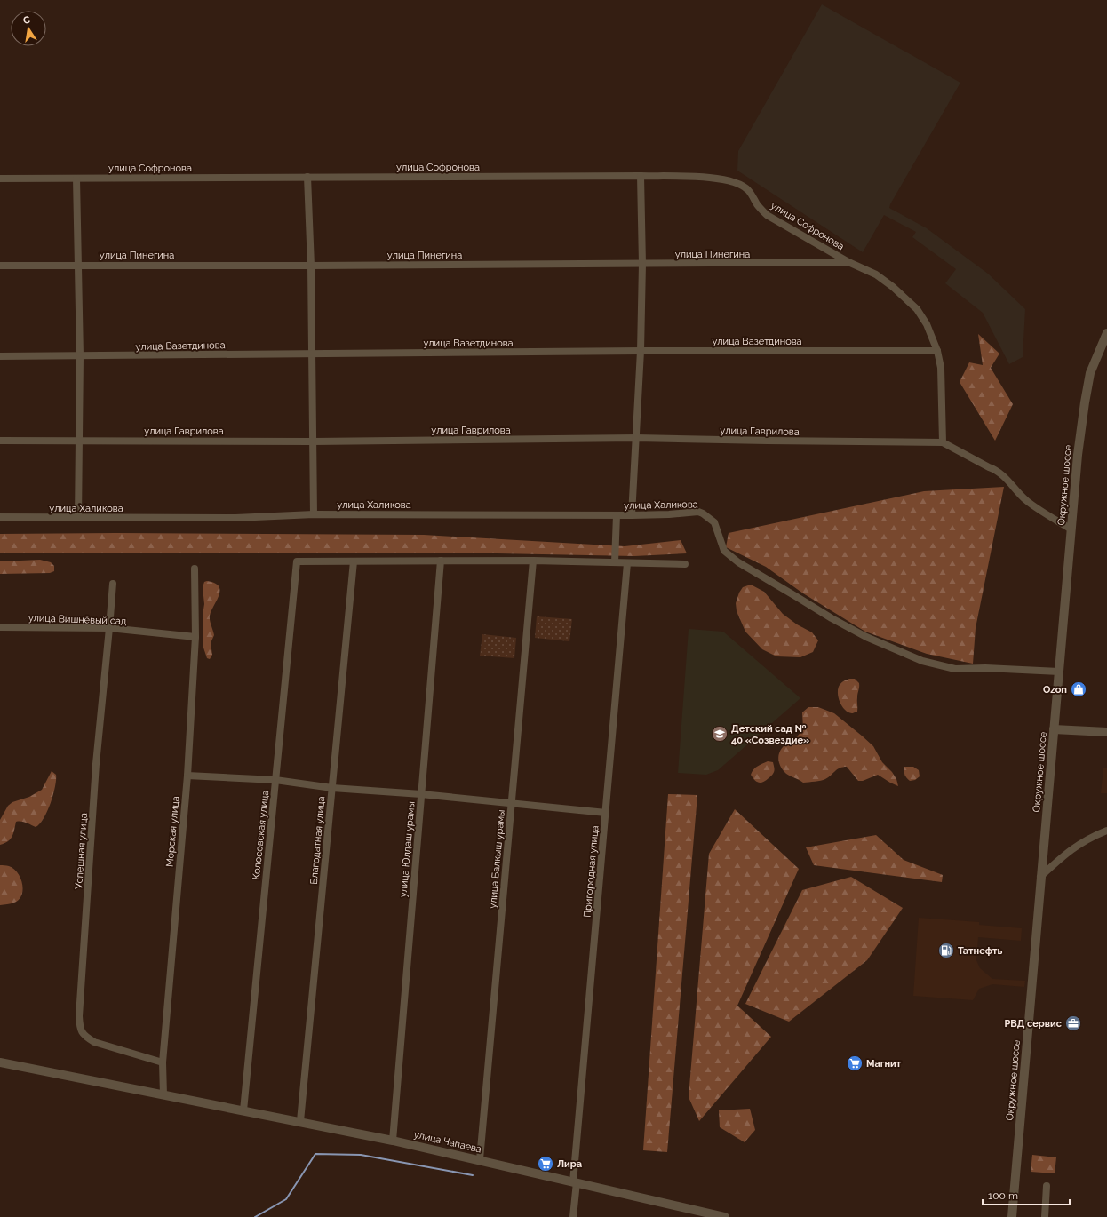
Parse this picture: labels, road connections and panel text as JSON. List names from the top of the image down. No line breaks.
{"streets":{"street":["улица Софронова","улица Пинегина","улица Вазетдинова","улица Гаврилова","Окружное шоссе","улица Халикова","улица Вишнёвый сад","Морская улица","Колосовская улица","Благодатная улица","улица Юлдаш урамы","Успешная улица","улица Балкыш урамы","Пригородная улица","улица Чапаева"]},"crossings":[["улица Софронова","улица Пинегина"],["улица Софронова","улица Вазетдинова"],["улица Софронова","улица Гаврилова"],["Окружное шоссе","улица Халикова"],["улица Вишнёвый сад","Морская улица"],["улица Вишнёвый сад","Успешная улица"],["Морская улица","Успешная улица"],["Морская улица","улица Чапаева"],["Колосовская улица","Благодатная улица"],["Колосовская улица","улица Чапаева"],["Благодатная улица","улица Чапаева"],["улица Юлдаш урамы","улица Чапаева"],["улица Балкыш урамы","улица Чапаева"],["Пригородная улица","улица Чапаева"]],"places":{"shop":["Ozon"],"school or university":["Детский сад № 40 «Созвездие»"],"fuel station":["Татнефть"],"office":["РВД сервис"],"supermarket":["Магнит","Лира"]},"scale_bar":"100 m","north":"top"}
